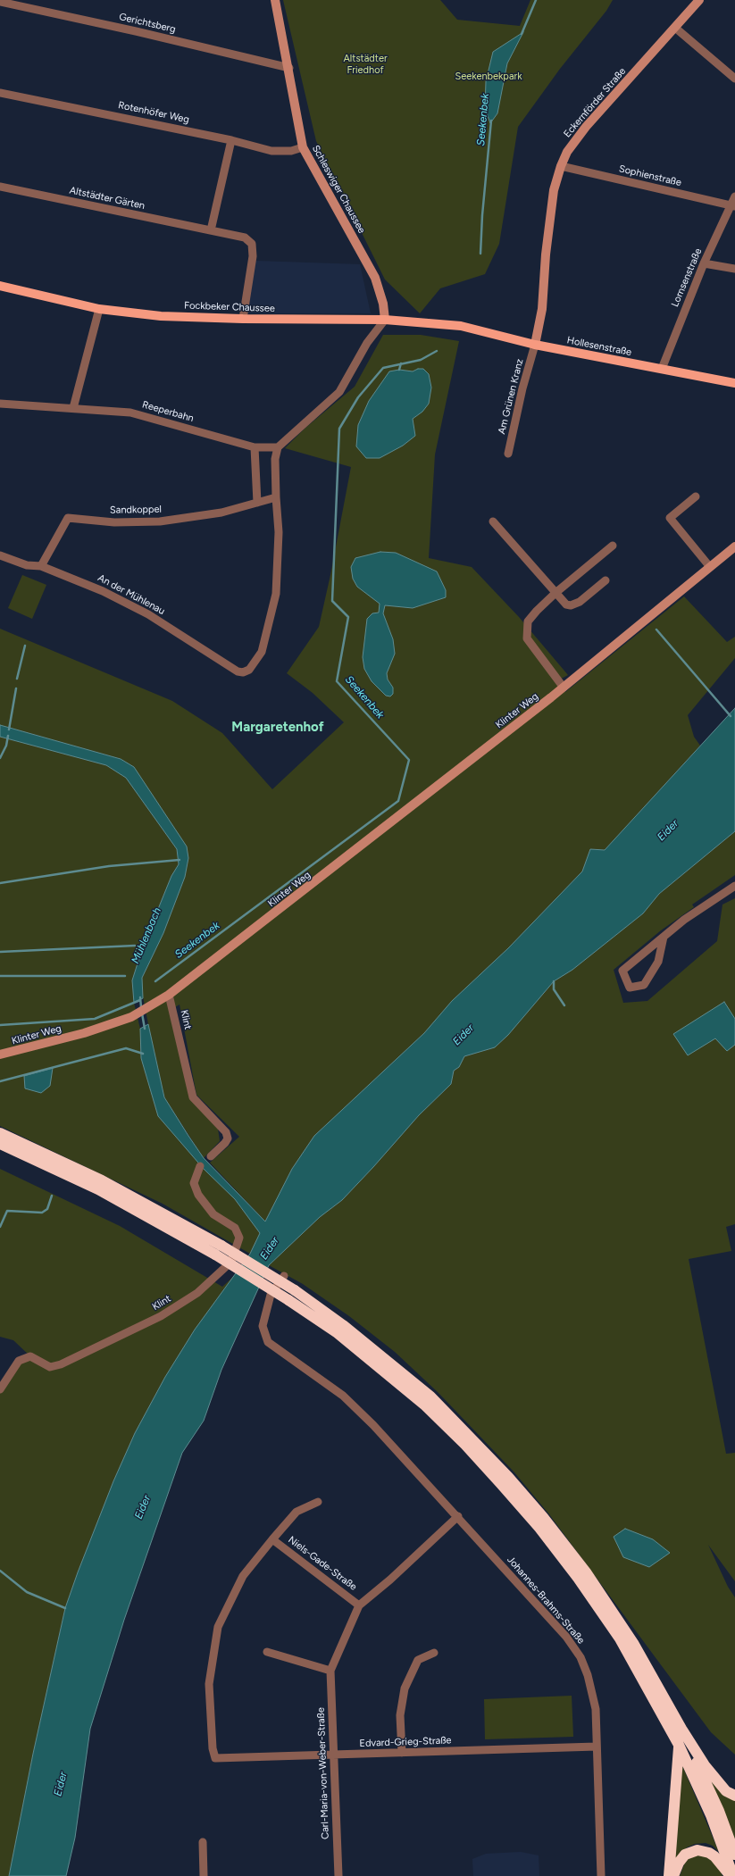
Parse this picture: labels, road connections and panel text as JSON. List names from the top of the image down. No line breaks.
{"streets":{"main road":["Fockbeker Chaussee","Hollesenstraße"],"street":["Gerichtsberg","Eckernförder Straße","Rotenhöfer Weg","Sophienstraße","Schleswiger Chaussee","Altstädter Gärten","Lornsenstraße","Am Grünen Kranz","Reeperbahn","Sandkoppel","An der Mühlenau","Klinter Weg","Klint","Niels-Gade-Straße","Johannes-Brahms-Straße","Edvard-Grieg-Straße","Carl-Maria-von-Weber-Straße"]},"crossings":[["Gerichtsberg","Schleswiger Chaussee"],["Eckernförder Straße","Sophienstraße"],["Eckernförder Straße","Hollesenstraße"],["Eckernförder Straße","Am Grünen Kranz"],["Rotenhöfer Weg","Schleswiger Chaussee"],["Sophienstraße","Lornsenstraße"],["Schleswiger Chaussee","Fockbeker Chaussee"],["Altstädter Gärten","Fockbeker Chaussee"],["Lornsenstraße","Hollesenstraße"],["Fockbeker Chaussee","Hollesenstraße"],["Hollesenstraße","Am Grünen Kranz"],["Sandkoppel","An der Mühlenau"],["Klinter Weg","Klint"],["Niels-Gade-Straße","Edvard-Grieg-Straße"],["Niels-Gade-Straße","Carl-Maria-von-Weber-Straße"],["Johannes-Brahms-Straße","Edvard-Grieg-Straße"],["Johannes-Brahms-Straße","Carl-Maria-von-Weber-Straße"],["Edvard-Grieg-Straße","Carl-Maria-von-Weber-Straße"]],"districts":["Margaretenhof"],"water":["Seekenbek","Eider","Mühlenbach"],"parks":["Altstädter Friedhof","Seekenbekpark"]}
